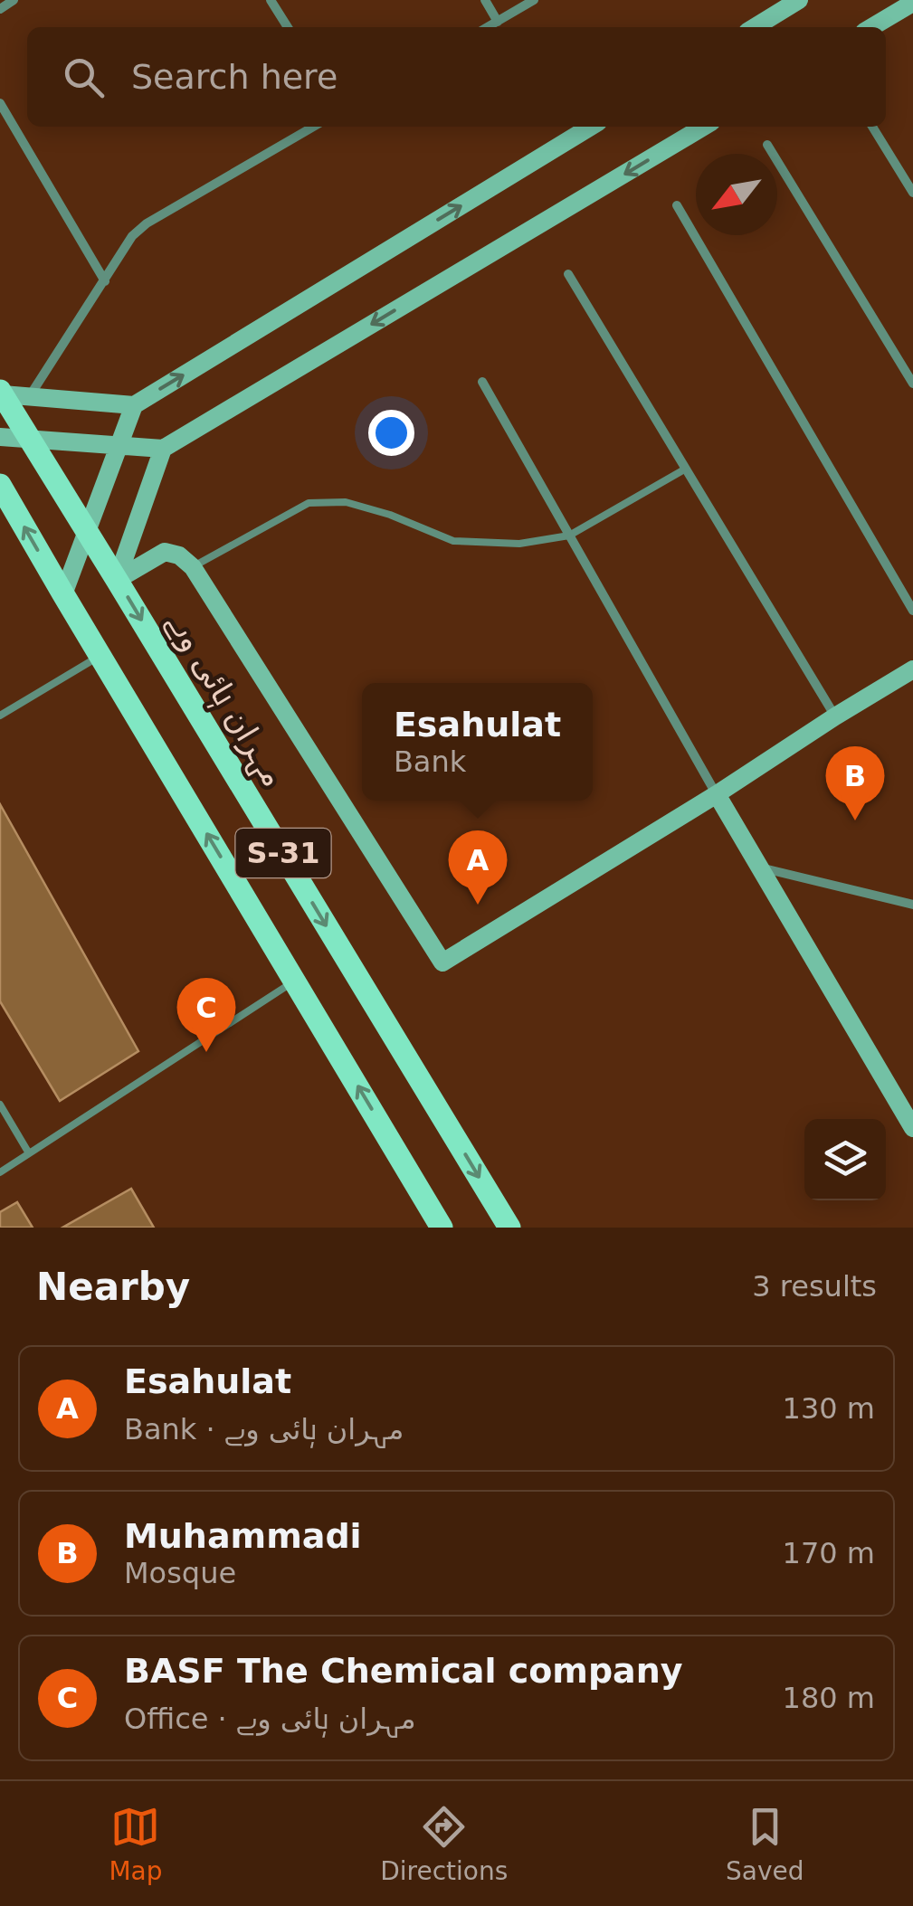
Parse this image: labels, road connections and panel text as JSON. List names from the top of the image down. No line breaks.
{"streets":{"main road":["مہران ہائی وے","S-31"]},"north":"bottom left","page":{"search":"Search here","popup":["Esahulat","Bank"],"pins":["B","A","C"],"heading":["Nearby","3 results"],"list":[{"mark":"A","name":"Esahulat","note":"Bank · مہران ہائی وے","value":"130 m"},{"mark":"B","name":"Muhammadi","note":"Mosque","value":"170 m"},{"mark":"C","name":"BASF The Chemical company","note":"Office · مہران ہائی وے","value":"180 m"}],"nav":["Map","Directions","Saved"]}}
